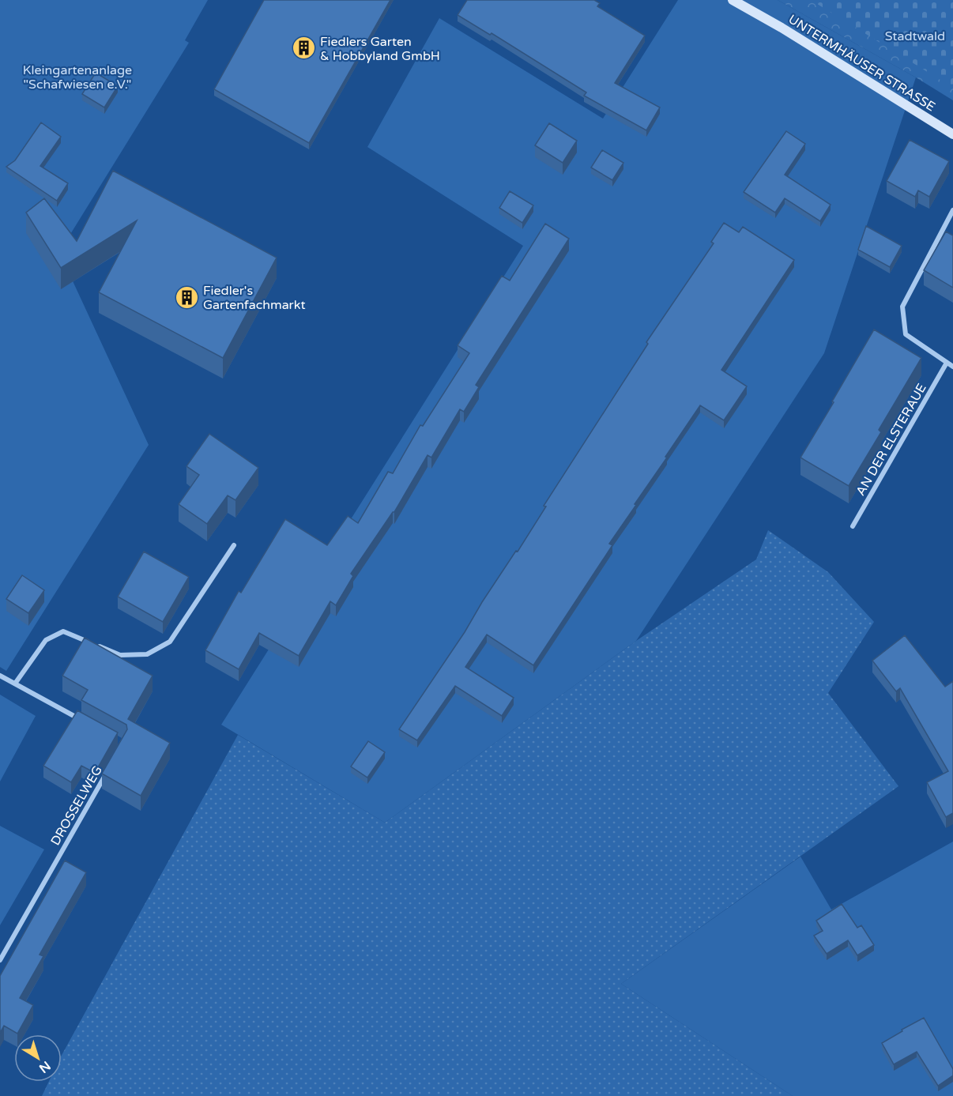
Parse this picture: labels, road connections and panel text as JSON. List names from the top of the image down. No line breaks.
{"streets":{"main road":["UNTERMHÄUSER STRASSE"],"street":["AN DER ELSTERAUE","DROSSELWEG"]},"parks":["Stadtwald","Kleingartenanlage \"Schafwiesen e.V.\""],"places":{"building":["Fiedlers Garten & Hobbyland GmbH","Fiedler's Gartenfachmarkt"]},"north":"bottom right"}
